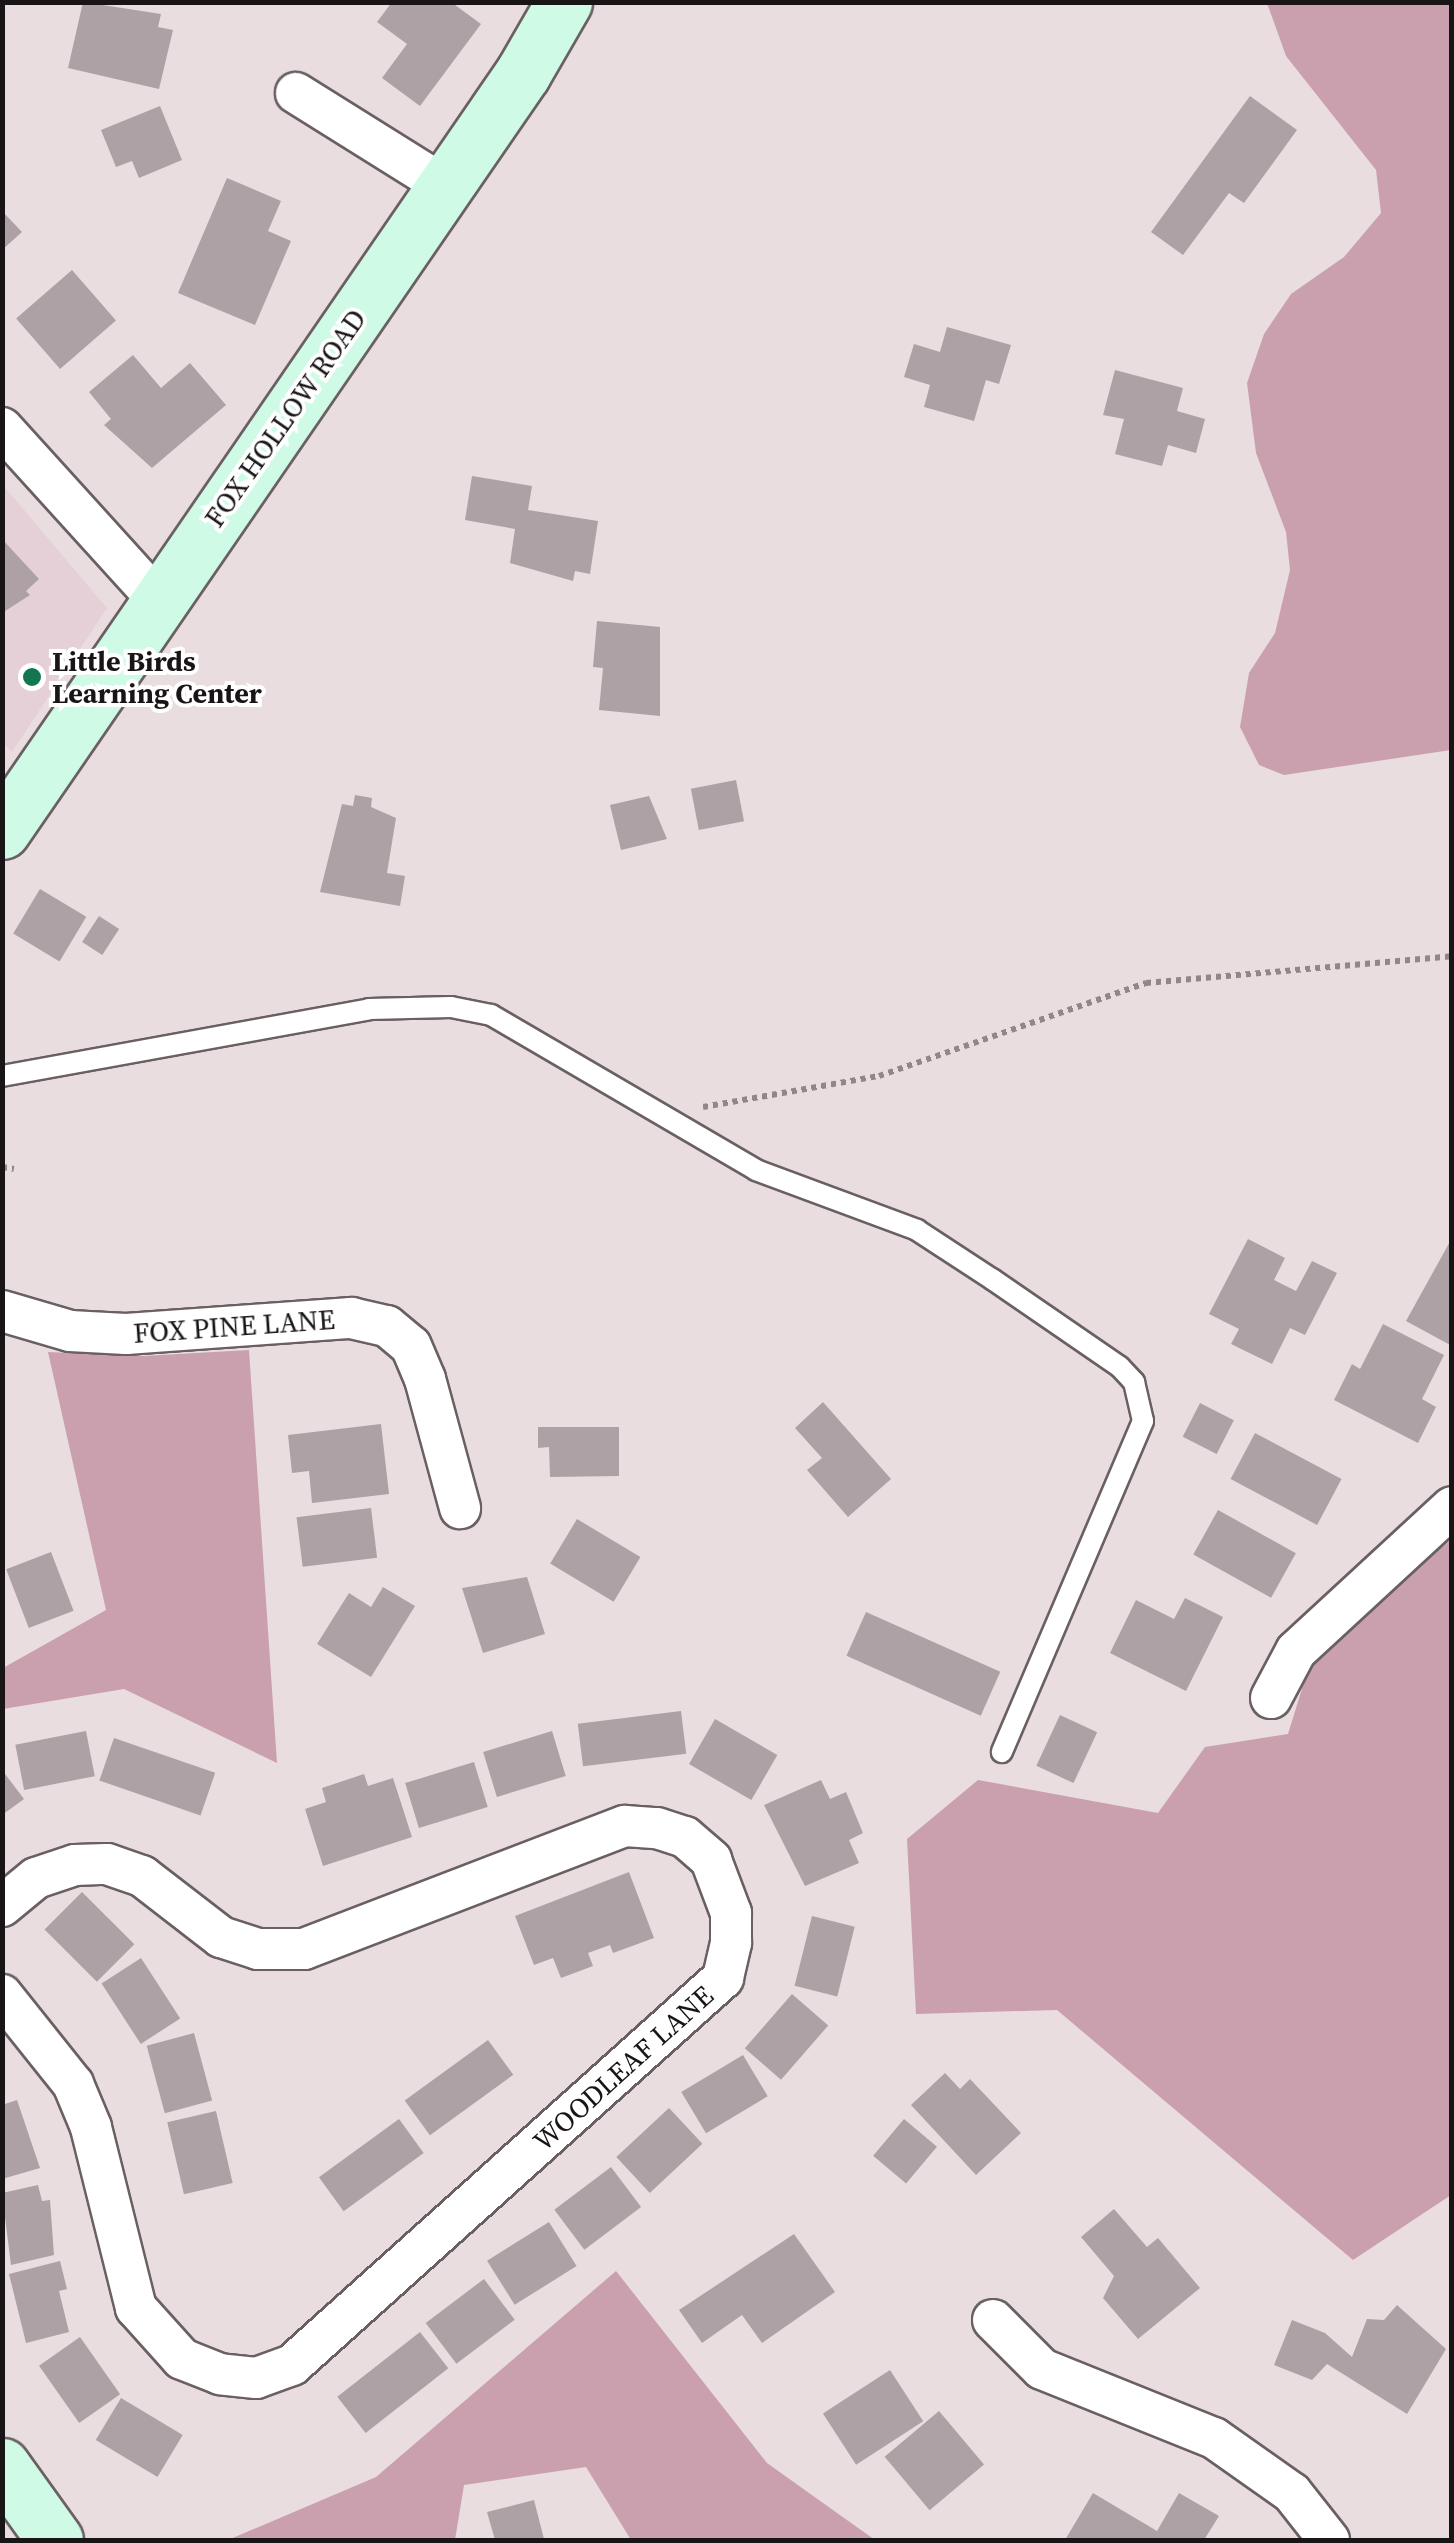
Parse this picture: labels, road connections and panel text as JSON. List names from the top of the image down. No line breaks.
{"streets":{"main road":["FOX HOLLOW ROAD"],"street":["FOX PINE LANE","WOODLEAF LANE"]},"places":["Little Birds Learning Center"]}
